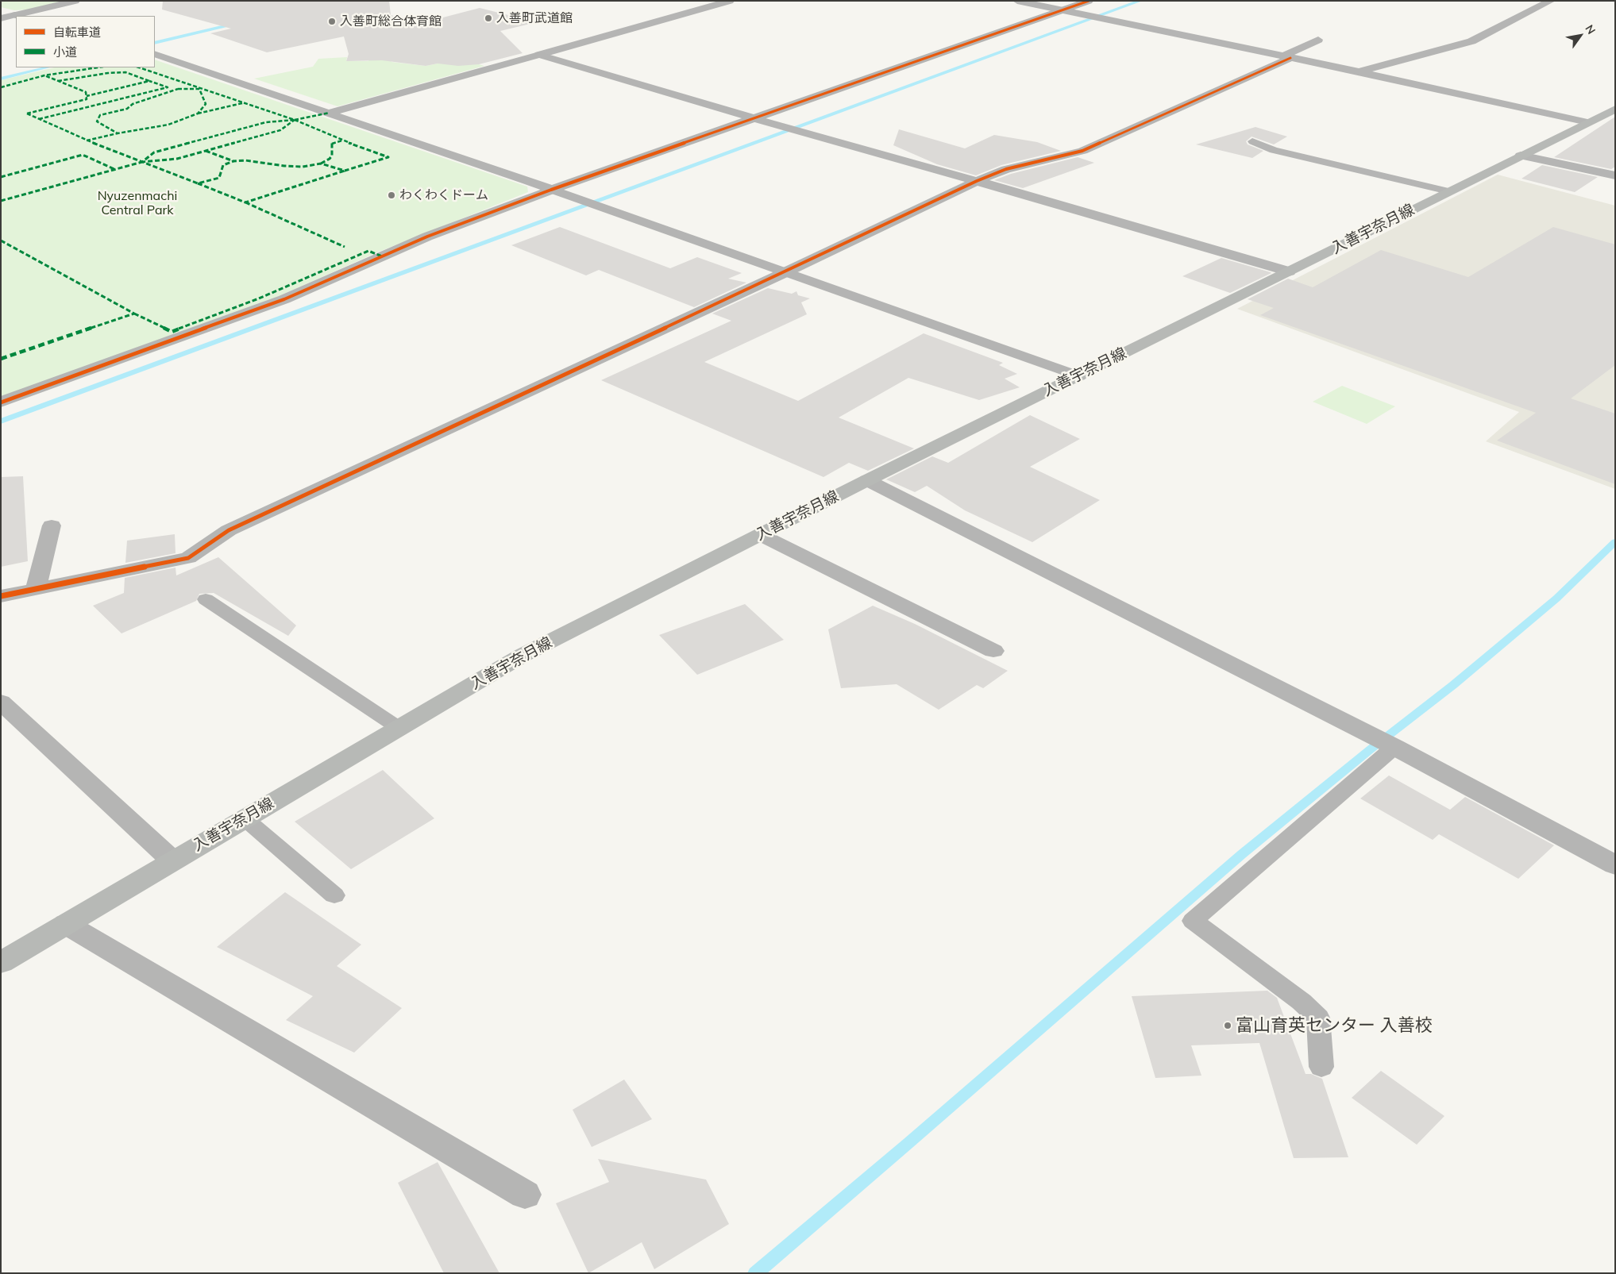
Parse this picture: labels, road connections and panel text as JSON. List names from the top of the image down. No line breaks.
{"streets":{"main road":["入善宇奈月線"]},"parks":["Nyuzenmachi Central Park"],"places":["入善町武道館","入善町総合体育館","わくわくドーム","富山育英センター 入善校"],"legend":["自転車道","小道"],"north":"top right"}
